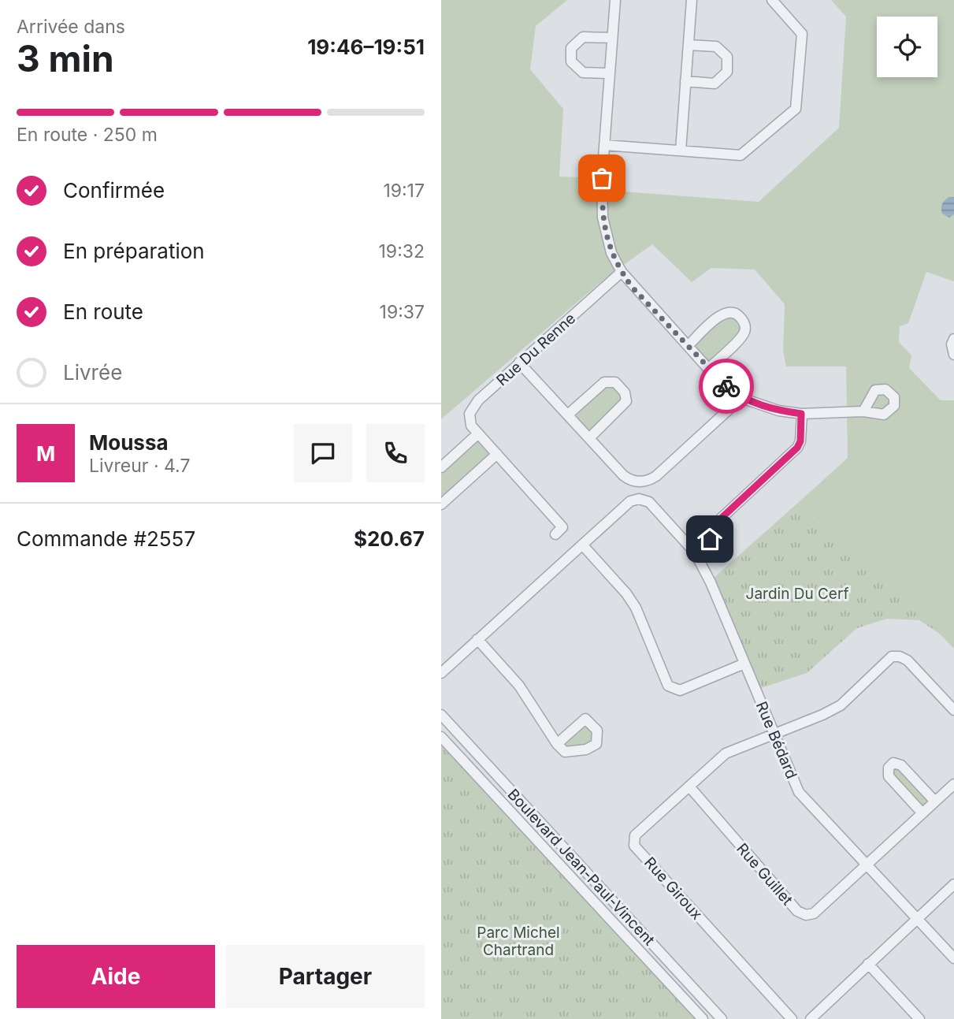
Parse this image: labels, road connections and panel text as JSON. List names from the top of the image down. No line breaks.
{"streets":{"street":["Rue Du Renne","Rue Bédard","Boulevard Jean-Paul-Vincent","Rue Guillet","Rue Giroux"]},"crossings":[["Rue Bédard","Rue Guillet"],["Rue Bédard","Rue Giroux"],["Rue Guillet","Rue Giroux"]],"parks":["Jardin Du Cerf","Parc Michel Chartrand"],"page":{"heading":["3 min","Arrivée dans","19:46–19:51"],"panel":["Moussa","Livreur · 4.7","Commande #2557","$20.67"],"bar":"En route · 250 m","list":[["Confirmée","19:17"],["En préparation","19:32"],["En route","19:37"],"Livrée"],"round":"M","buttons":["Aide","Partager"]}}
